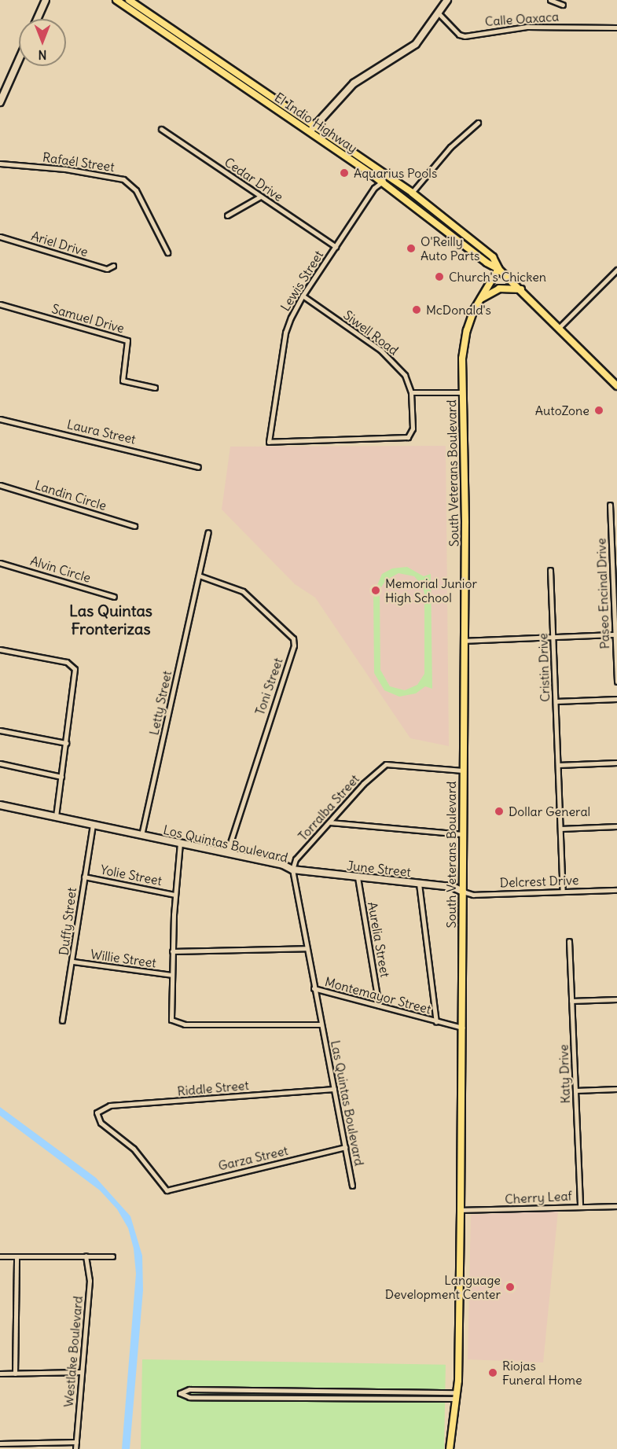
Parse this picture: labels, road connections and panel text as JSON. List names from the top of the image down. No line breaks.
{"streets":{"main road":["El Indio Highway","South Veterans Boulevard"],"street":["Calle Oaxaca","Rafaél Street","Cedar Drive","Ariel Drive","Lewis Street","Samuel Drive","Siwell Road","Laura Street","Landin Circle","Alvin Circle","Paseo Encinal Drive","Cristin Drive","Toni Street","Letty Street","Torralba Street","Los Quintas Boulevard","June Street","Yolie Street","Delcrest Drive","Duffy Street","Aurelia Street","Willie Street","Montemayor Street","Katy Drive","Riddle Street","Las Quintas Boulevard","Garza Street","Cherry Leaf","Westlake Boulevard"]},"crossings":[["El Indio Highway","Lewis Street"],["El Indio Highway","South Veterans Boulevard"],["Cedar Drive","Lewis Street"],["Lewis Street","Siwell Road"],["South Veterans Boulevard","Torralba Street"],["South Veterans Boulevard","June Street"],["South Veterans Boulevard","Delcrest Drive"],["South Veterans Boulevard","Montemayor Street"],["South Veterans Boulevard","Cherry Leaf"],["Cristin Drive","Delcrest Drive"],["Toni Street","Letty Street"],["Toni Street","Los Quintas Boulevard"],["Letty Street","Los Quintas Boulevard"],["Torralba Street","Los Quintas Boulevard"],["Torralba Street","June Street"],["Los Quintas Boulevard","June Street"],["Los Quintas Boulevard","Duffy Street"],["Los Quintas Boulevard","Montemayor Street"],["Los Quintas Boulevard","Las Quintas Boulevard"],["June Street","Delcrest Drive"],["June Street","Aurelia Street"],["June Street","Montemayor Street"],["Yolie Street","Duffy Street"],["Duffy Street","Willie Street"],["Aurelia Street","Montemayor Street"],["Katy Drive","Cherry Leaf"],["Riddle Street","Las Quintas Boulevard"],["Riddle Street","Garza Street"],["Las Quintas Boulevard","Garza Street"]],"districts":["Las Quintas Fronterizas"],"places":["Aquarius Pools","O'Reilly Auto Parts","Church's Chicken","McDonald's","AutoZone","Memorial Junior High School","Dollar General","Language Development Center","Riojas Funeral Home"],"north":"bottom"}
